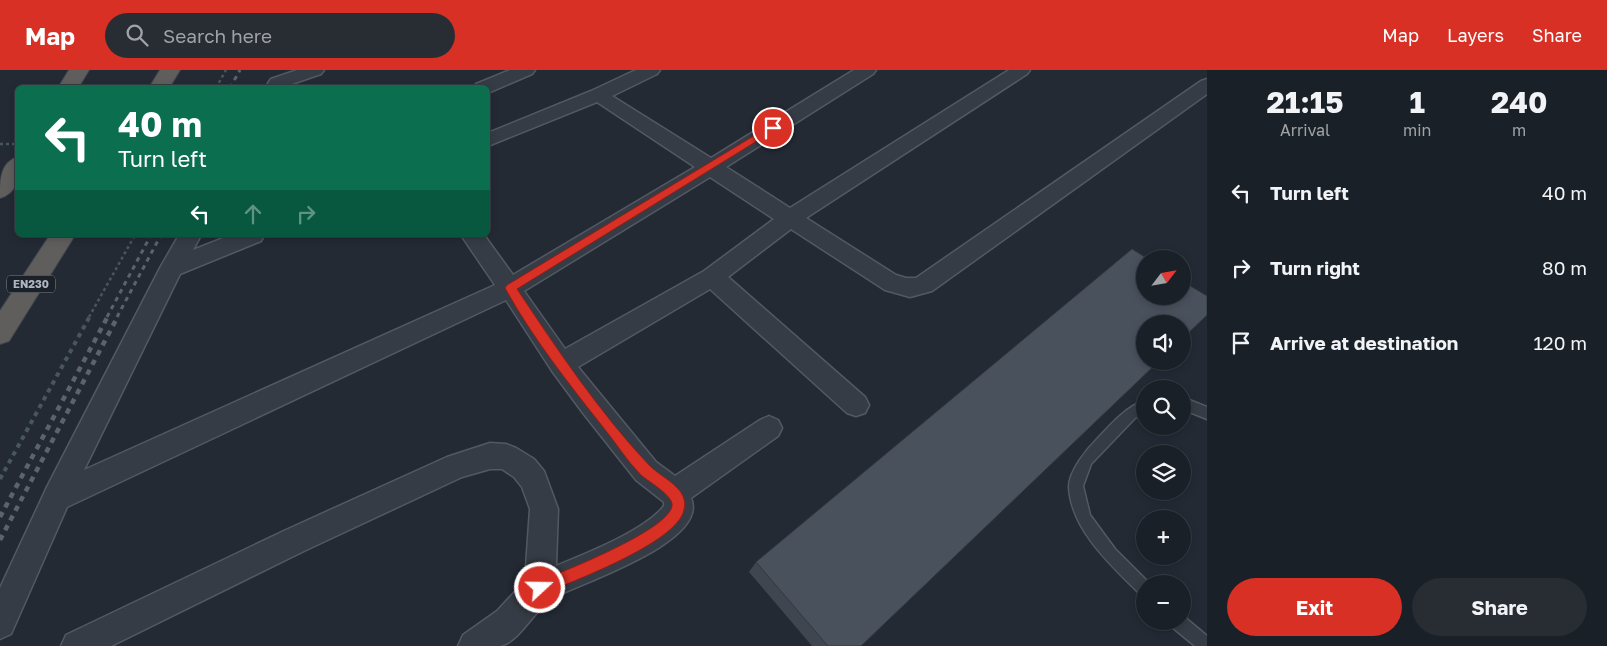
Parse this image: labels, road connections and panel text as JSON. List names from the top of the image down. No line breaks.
{"streets":{"highway":["EN230"]},"north":"top right","page":{"header":"Map","search":"Search here","nav":["Map","Layers","Share"],"eta":["21:15","Arrival","1","min","240","m"],"turn":["40 m","Turn left"],"list":[{"name":"Turn left","value":"40 m"},{"name":"Turn right","value":"80 m"},{"name":"Arrive at destination","value":"120 m"}],"map_buttons":["+","−"],"buttons":["Exit","Share"]}}
